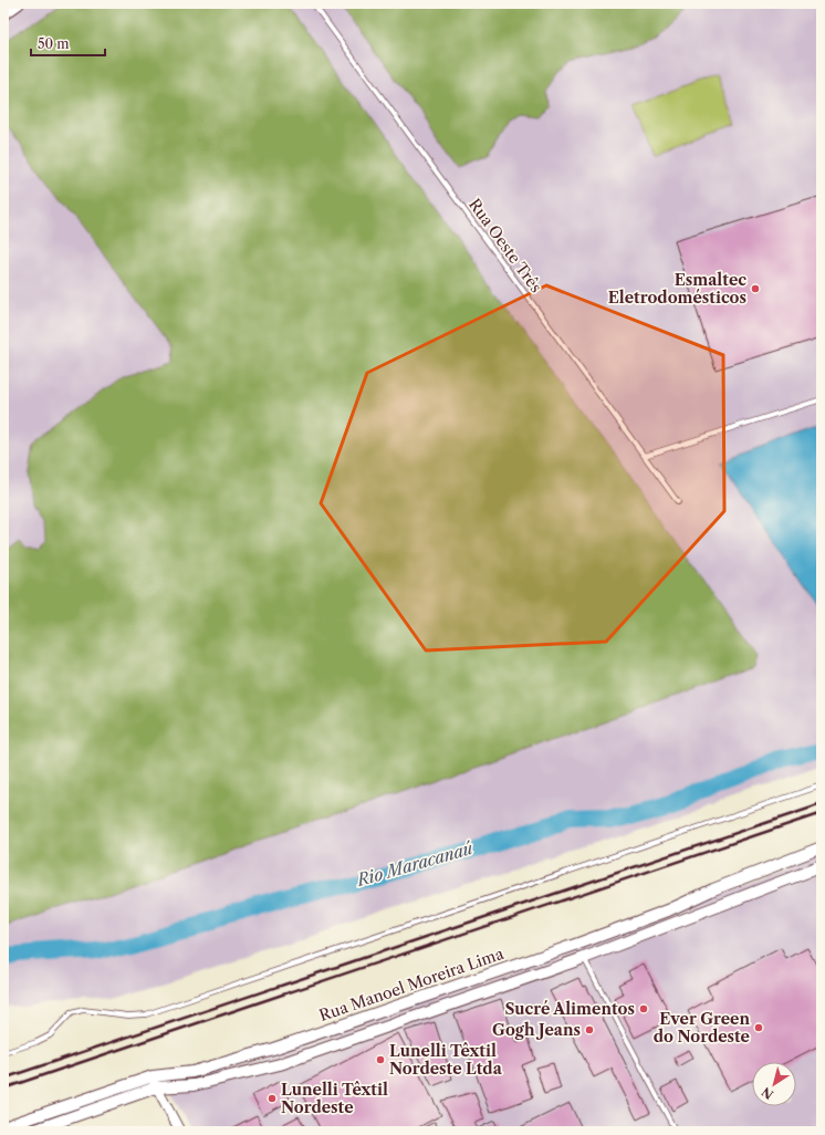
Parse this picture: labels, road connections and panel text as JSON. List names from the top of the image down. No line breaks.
{"streets":{"street":["Rua Manoel Moreira Lima"],"lane":["Rua Oeste Três"]},"water":["Rio Maracanaú"],"places":["Esmaltec Eletrodomésticos","Sucré Alimentos","Ever Green do Nordeste","Gogh Jeans","Lunelli Têxtil Nordeste Ltda","Lunelli Têxtil Nordeste"],"scale_bar":"50 m","north":"bottom left"}
